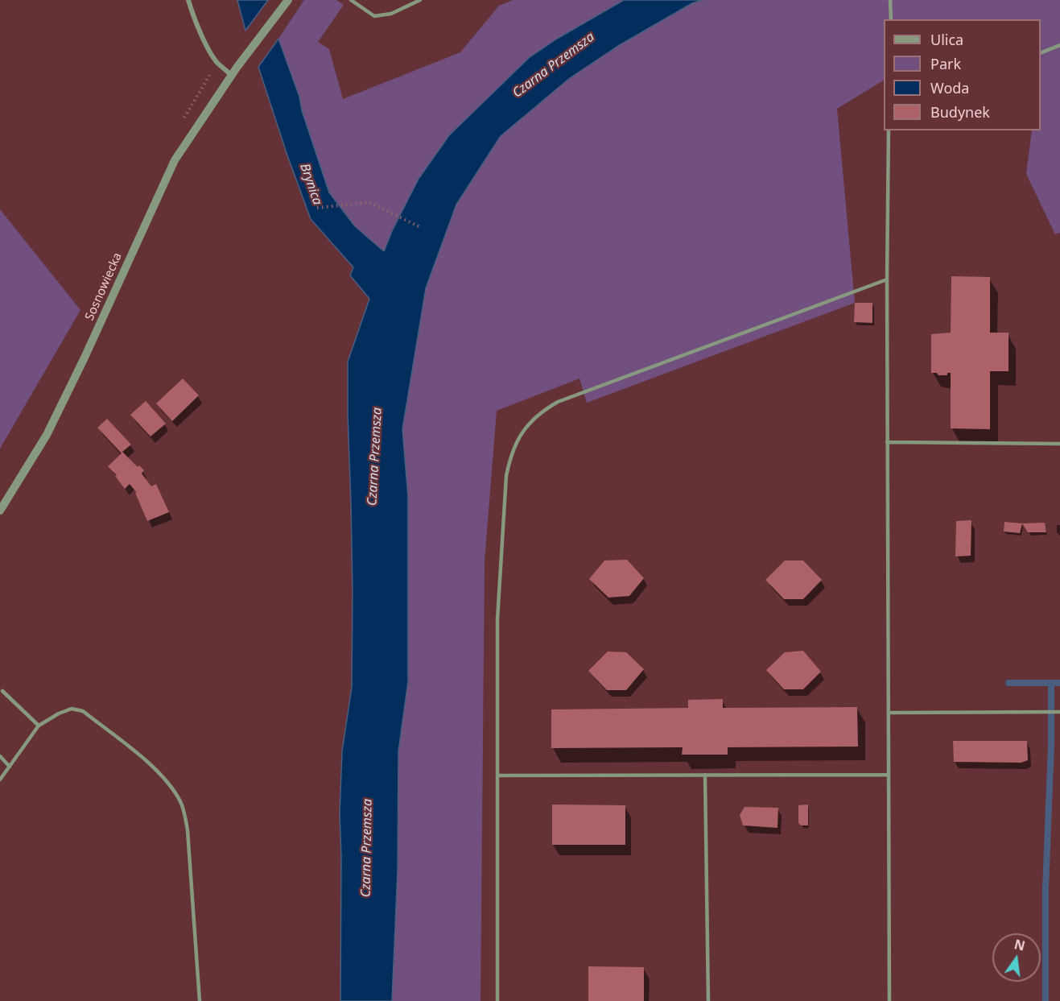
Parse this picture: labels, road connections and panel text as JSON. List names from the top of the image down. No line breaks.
{"streets":{"street":["Sosnowiecka"]},"water":["Czarna Przemsza","Brynica"],"legend":["Ulica","Park","Woda","Budynek"],"north":"top"}
